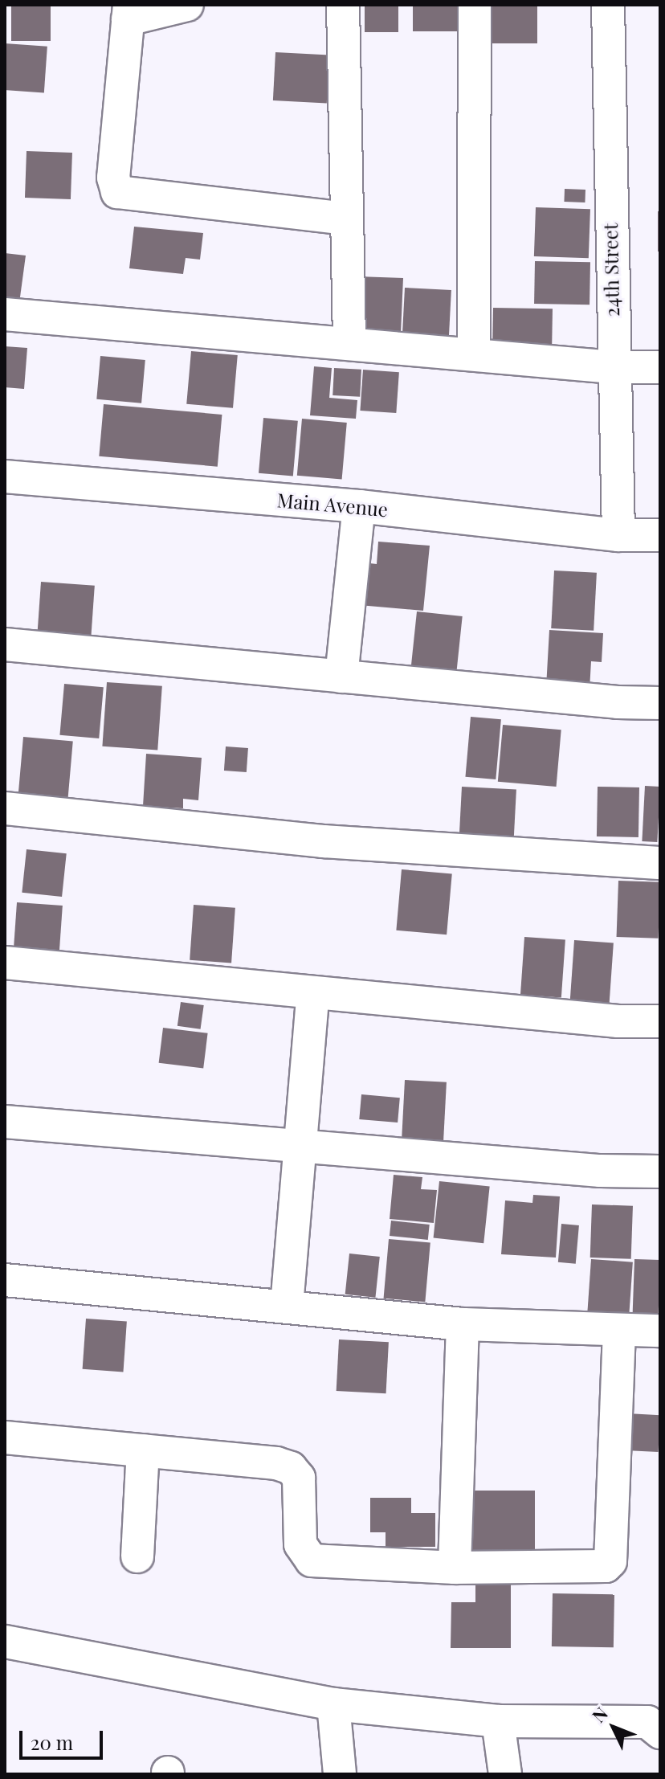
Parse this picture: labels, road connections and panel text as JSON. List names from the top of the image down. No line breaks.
{"streets":{"street":["24th Street","Main Avenue"]},"crossings":[["24th Street","Main Avenue"]],"scale_bar":"20 m","north":"top left"}
